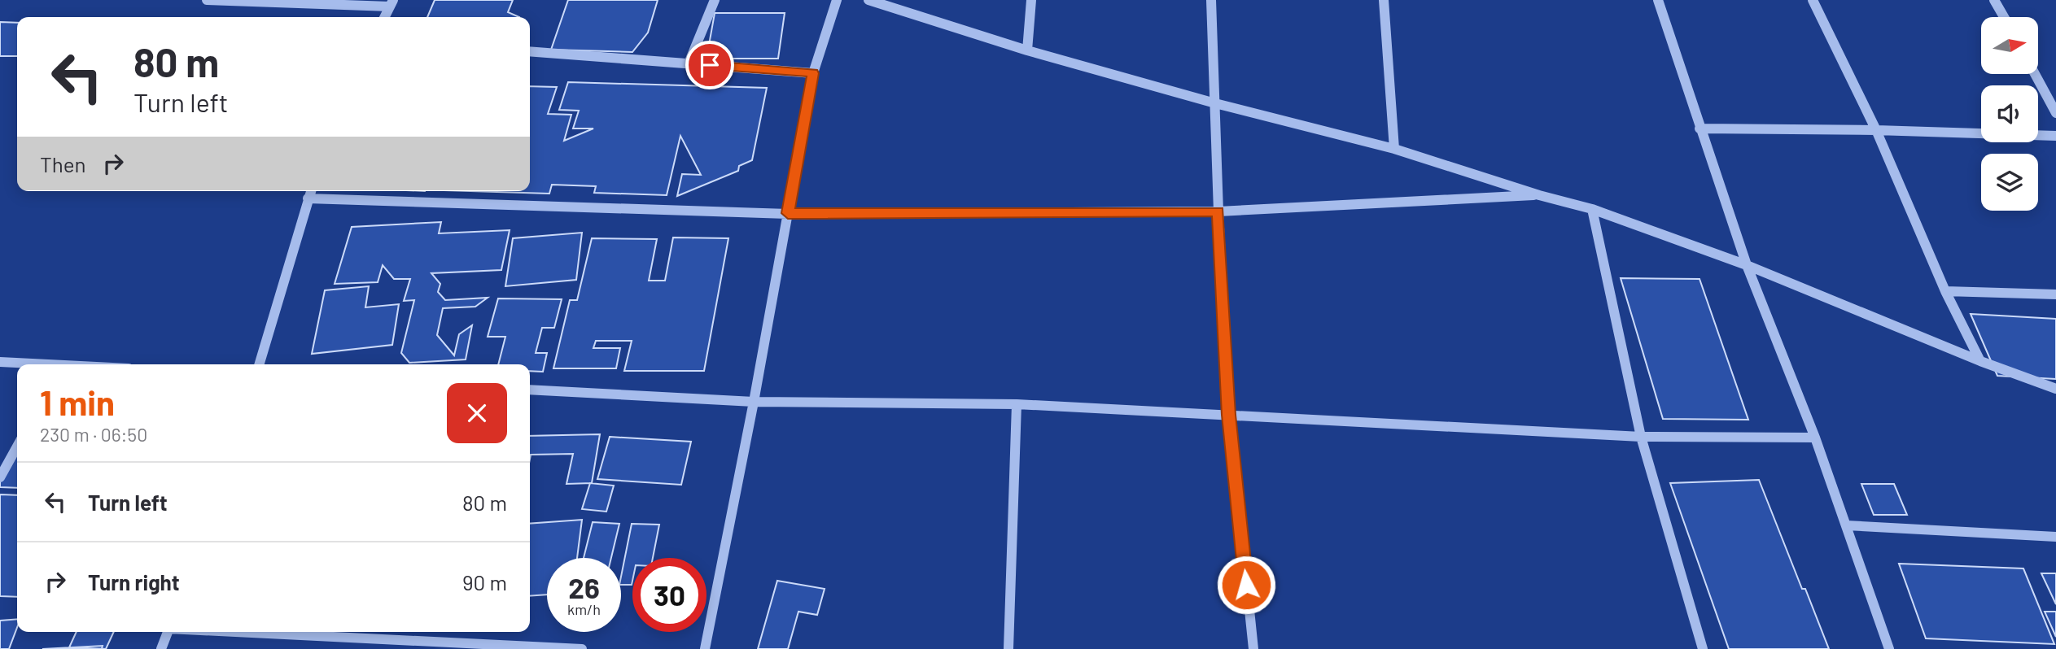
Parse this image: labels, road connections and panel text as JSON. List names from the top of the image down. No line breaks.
{"north":"right","page":{"turn":["80 m","Turn left"],"then":"Then","heading":["1 min","230 m · 06:50"],"list":[{"name":"Turn left","value":"80 m"},{"name":"Turn right","value":"90 m"}],"speed":"26 km/h","limit":"30"}}
